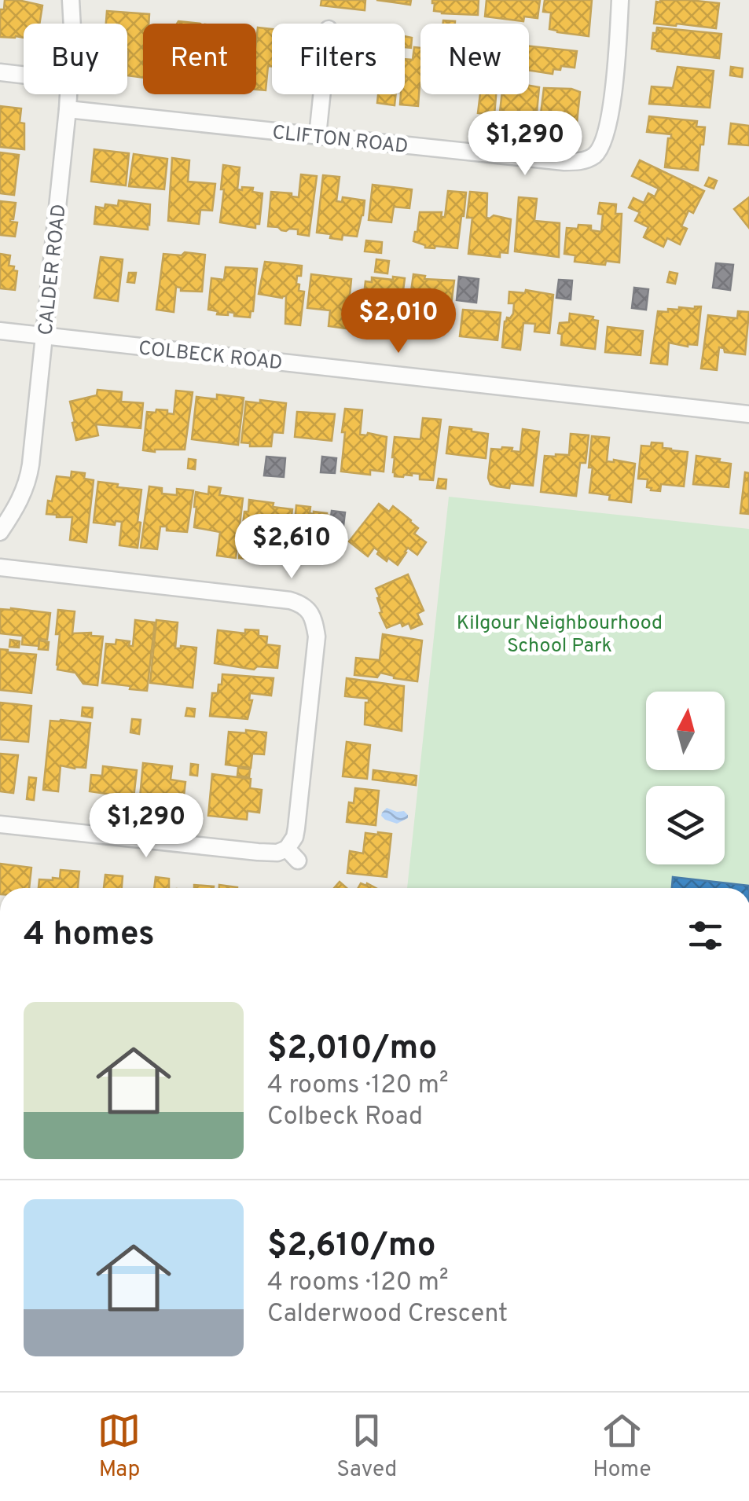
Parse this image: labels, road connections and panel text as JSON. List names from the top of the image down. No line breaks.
{"streets":{"street":["CLIFTON ROAD","CALDER ROAD","COLBECK ROAD"]},"crossings":[["CLIFTON ROAD","CALDER ROAD"],["CALDER ROAD","COLBECK ROAD"]],"parks":["Kilgour Neighbourhood School Park"],"north":"top","page":{"chip":["Buy","Rent","Filters","New"],"price":["$1,290","$2,010","$2,610","$1,290"],"heading":"4 homes","list":[{"name":"$2,010/mo","note":"4 rooms · 120 m² · Colbeck Road"},{"name":"$2,610/mo","note":"4 rooms · 120 m² · Calderwood Crescent"}],"tabs":["Map","Saved","Home"]}}
